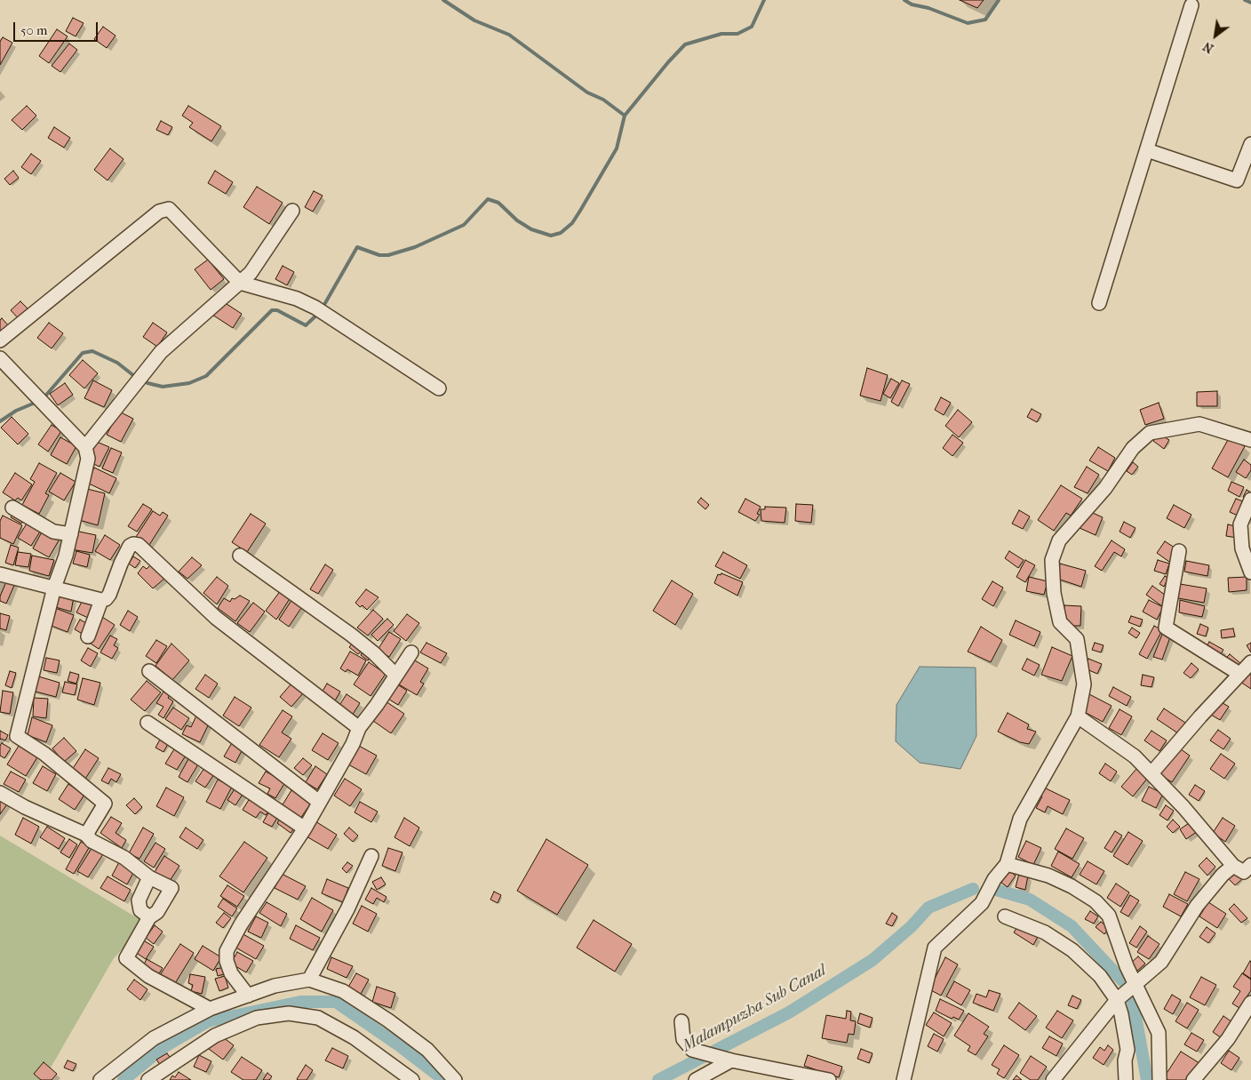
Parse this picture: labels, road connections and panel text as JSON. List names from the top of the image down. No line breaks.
{"water":["Malampuzha Sub Canal"],"scale_bar":"50 m","north":"bottom left"}
